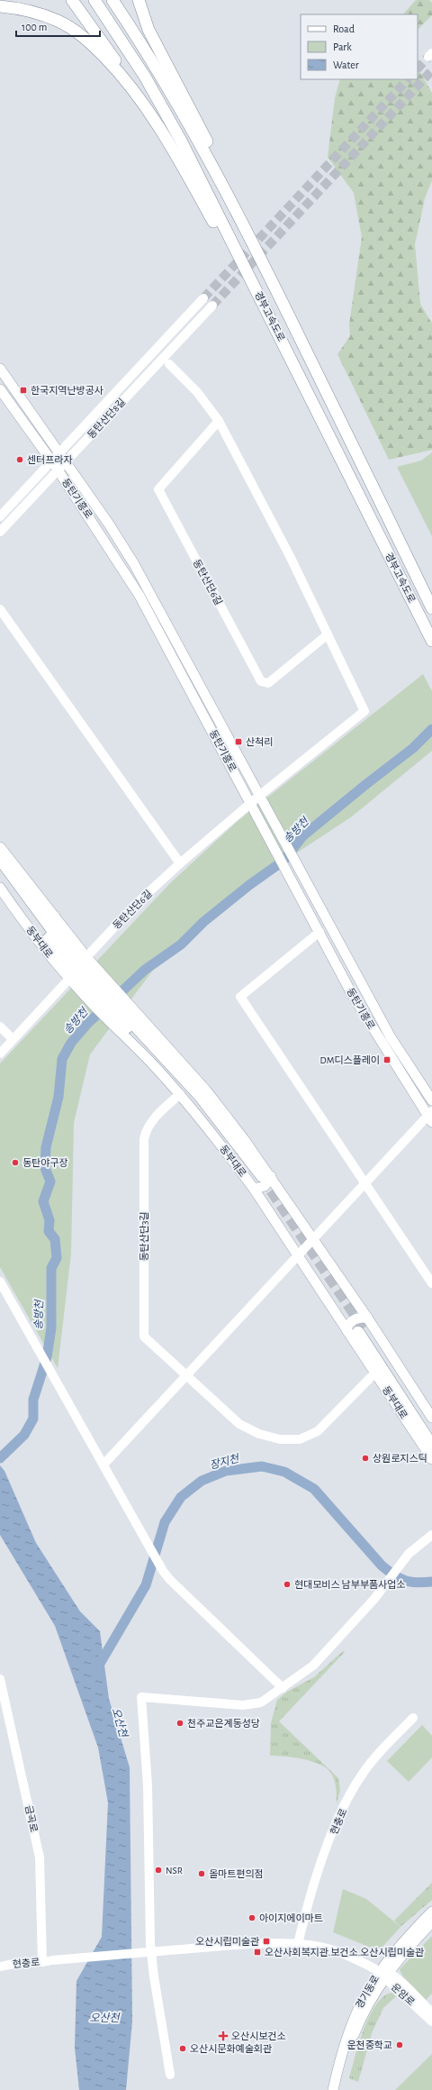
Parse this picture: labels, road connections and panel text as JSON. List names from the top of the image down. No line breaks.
{"streets":{"highway":["경부고속도로","동부대로"],"main road":["동탄기흥로","경기동로"],"street":["동탄산단8길","동탄산단6길","동탄산단3길","금곡로","현충로","운암로"]},"crossings":[["동탄산단8길","동탄기흥로"],["동탄기흥로","동탄산단6길"],["동탄산단6길","동부대로"],["동부대로","동탄산단3길"],["금곡로","현충로"],["현충로","경기동로"],["현충로","운암로"],["경기동로","운암로"]],"water":["송방천","장지천","오산천"],"places":{"transit":["한국지역난방공사","산척리","DM디스플레이","오산시립미술관","오산사회복지관.보건소.오산시립미술관"],"other":["센터프라자","동탄야구장","상원로지스틱","현대모비스 남부부품사업소","천주교은계동성당","NSR","올마트편의점","아이지에이마트","운천중학교","오산시문화예술회관"],"health":["오산시보건소"]},"legend":["Road","Park","Water"],"scale_bar":"100 m"}
